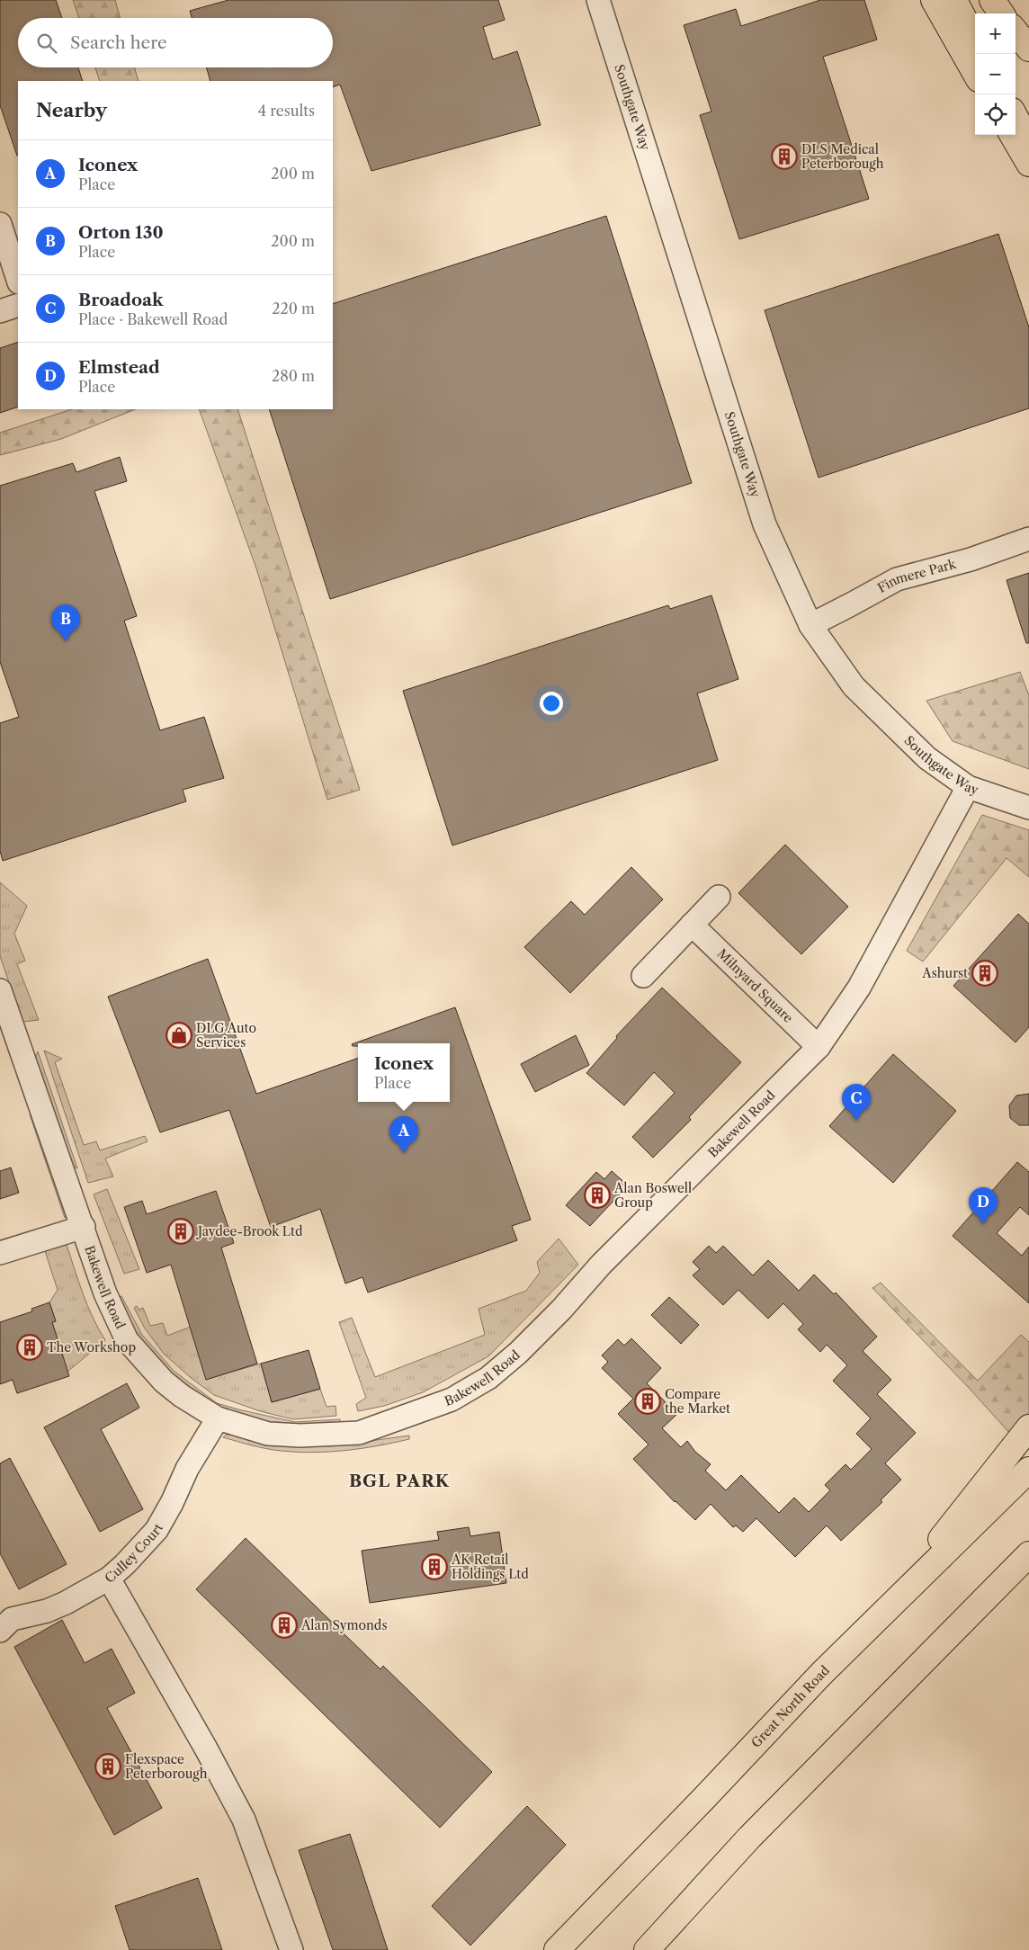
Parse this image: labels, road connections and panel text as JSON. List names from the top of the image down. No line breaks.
{"streets":{"highway":["Great North Road"],"street":["Southgate Way","Finmere Park","Milnyard Square","Bakewell Road","Culley Court"]},"crossings":[["Southgate Way","Finmere Park"],["Southgate Way","Bakewell Road"],["Milnyard Square","Bakewell Road"],["Bakewell Road","Culley Court"]],"districts":["BGL PARK"],"places":{"building":["DLS Medical Peterborough","Ashurst","Alan Boswell Group","Jaydee-Brook Ltd","The Workshop","Compare the Market","AK Retail Holdings Ltd","Alan Symonds","Flexspace Peterborough"],"shop":["DLG Auto Services"]},"page":{"map_buttons":["+","−"],"search":"Search here","heading":["Nearby","4 results"],"list":[{"mark":"A","name":"Iconex","note":"Place","value":"200 m"},{"mark":"B","name":"Orton 130","note":"Place","value":"200 m"},{"mark":"C","name":"Broadoak","note":"Place · Bakewell Road","value":"220 m"},{"mark":"D","name":"Elmstead","note":"Place","value":"280 m"}],"pins":["B","C","A","D"],"popup":["Iconex","Place"]}}
